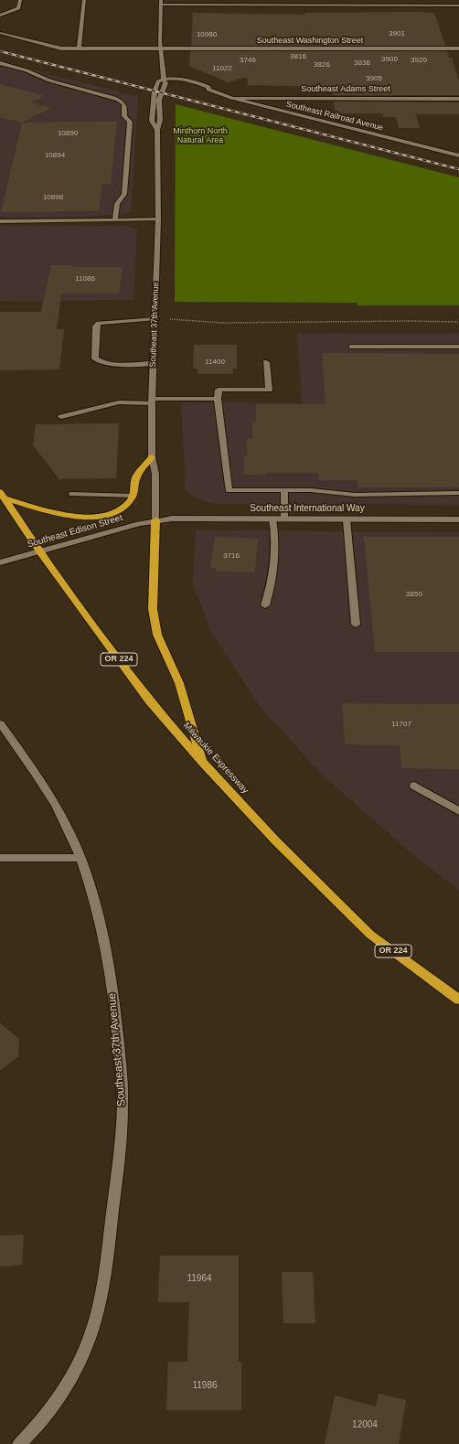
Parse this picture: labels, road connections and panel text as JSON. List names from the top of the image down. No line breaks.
{"streets":{"highway":["OR 224","Milwaukie Expressway"],"street":["Southeast Washington Street","Southeast Adams Street","Southeast Railroad Avenue","Southeast 37th Avenue","Southeast International Way","Southeast Edison Street"]},"crossings":[["Southeast Washington Street","Southeast 37th Avenue"],["Southeast Adams Street","Southeast Railroad Avenue"],["Southeast Railroad Avenue","Southeast 37th Avenue"],["Southeast 37th Avenue","Southeast International Way"],["Southeast 37th Avenue","Southeast Edison Street"],["Southeast International Way","Southeast Edison Street"],["Southeast Edison Street","Milwaukie Expressway"]],"parks":["Minthorn North Natural Area"],"house_numbers":["3901","10980","3816","3900","3746","3920","3836","3826","11022","3905","10890","10894","10898","11086","11400","3716","3850","11707","11964","11986","12004"]}
